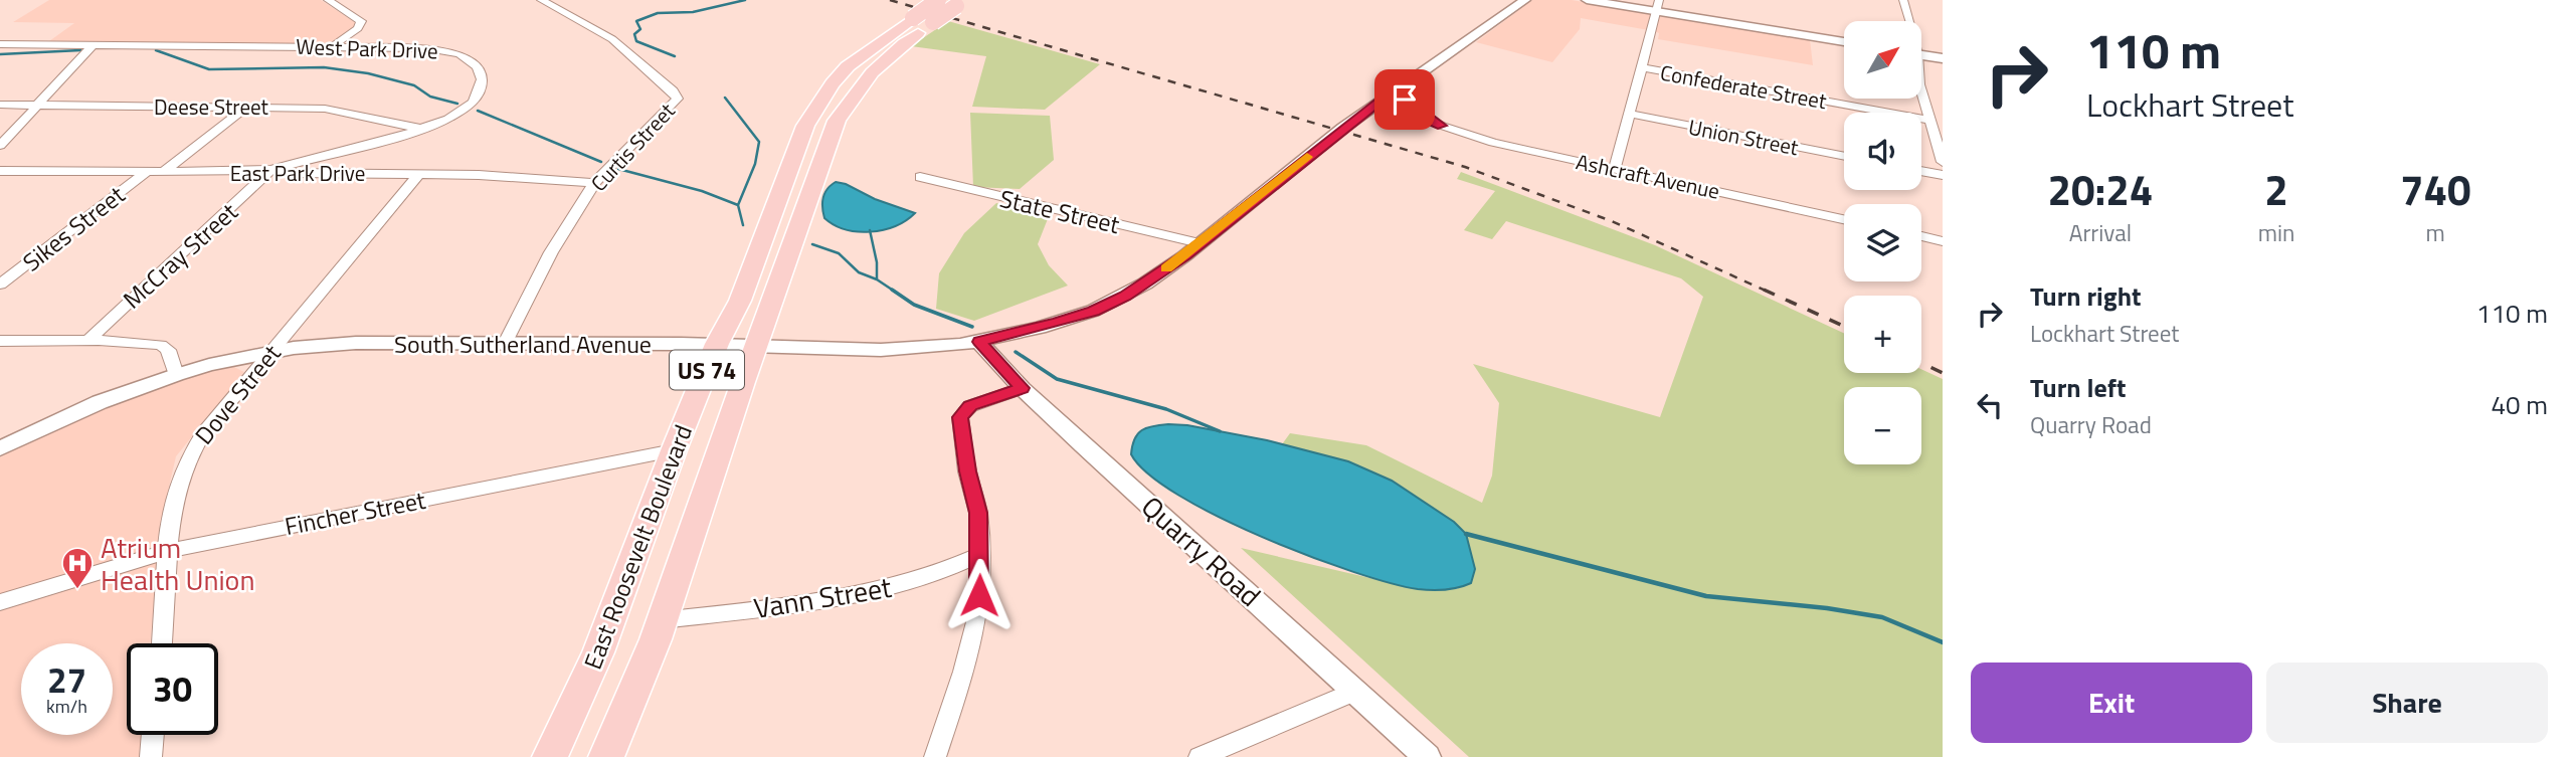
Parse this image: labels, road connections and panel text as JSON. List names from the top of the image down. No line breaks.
{"streets":{"highway":["US 74","East Roosevelt Boulevard"],"street":["West Park Drive","Confederate Street","Deese Street","Union Street","Curtis Street","East Park Drive","Ashcraft Avenue","State Street","Sikes Street","McCray Street","South Sutherland Avenue","Dove Street","Fincher Street","Quarry Road","Vann Street"]},"crossings":[["West Park Drive","Deese Street"],["West Park Drive","East Park Drive"],["West Park Drive","McCray Street"],["Curtis Street","East Park Drive"],["Curtis Street","South Sutherland Avenue"],["East Park Drive","Sikes Street"],["East Park Drive","McCray Street"],["East Park Drive","Dove Street"],["Ashcraft Avenue","South Sutherland Avenue"],["State Street","South Sutherland Avenue"],["South Sutherland Avenue","Dove Street"],["South Sutherland Avenue","East Roosevelt Boulevard"],["South Sutherland Avenue","Quarry Road"],["US 74","East Roosevelt Boulevard"],["Dove Street","Fincher Street"],["Fincher Street","East Roosevelt Boulevard"],["East Roosevelt Boulevard","Vann Street"]],"places":{"hospital":["Atrium Health Union"]},"north":"top right","page":{"turn":["110 m","Lockhart Street"],"map_buttons":["+","−"],"eta":["20:24","Arrival","2","min","740","m"],"list":[{"name":"Turn right","note":"Lockhart Street","value":"110 m"},{"name":"Turn left","note":"Quarry Road","value":"40 m"}],"speed":"27 km/h","limit":"30","buttons":["Exit","Share"]}}
